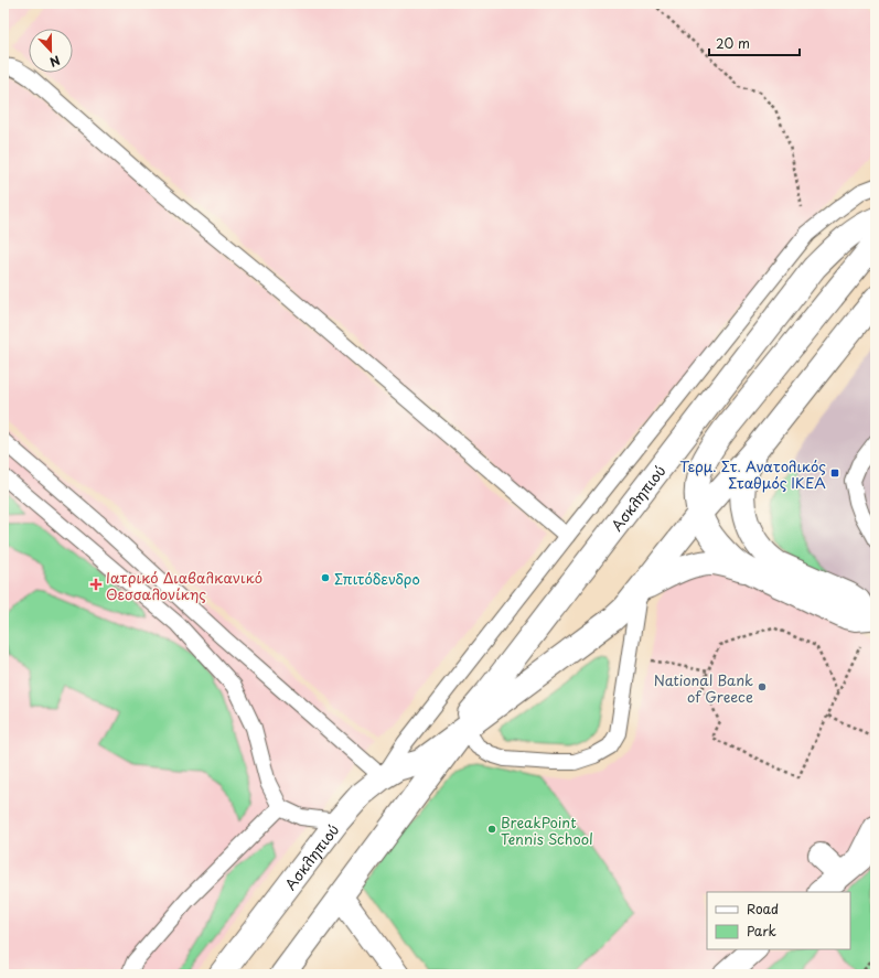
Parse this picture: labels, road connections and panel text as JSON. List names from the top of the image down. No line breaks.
{"streets":{"street":["Ασκληπιού"]},"places":{"transit":["Τερμ. Στ. Ανατολικός Σταθμός ΙΚΕΑ"],"other":["Σπιτόδενδρο","National Bank of Greece","BreakPoint Tennis School"],"health":["Ιατρικό Διαβαλκανικό Θεσσαλονίκης"]},"legend":["Road","Park"],"scale_bar":"20 m","north":"bottom"}
